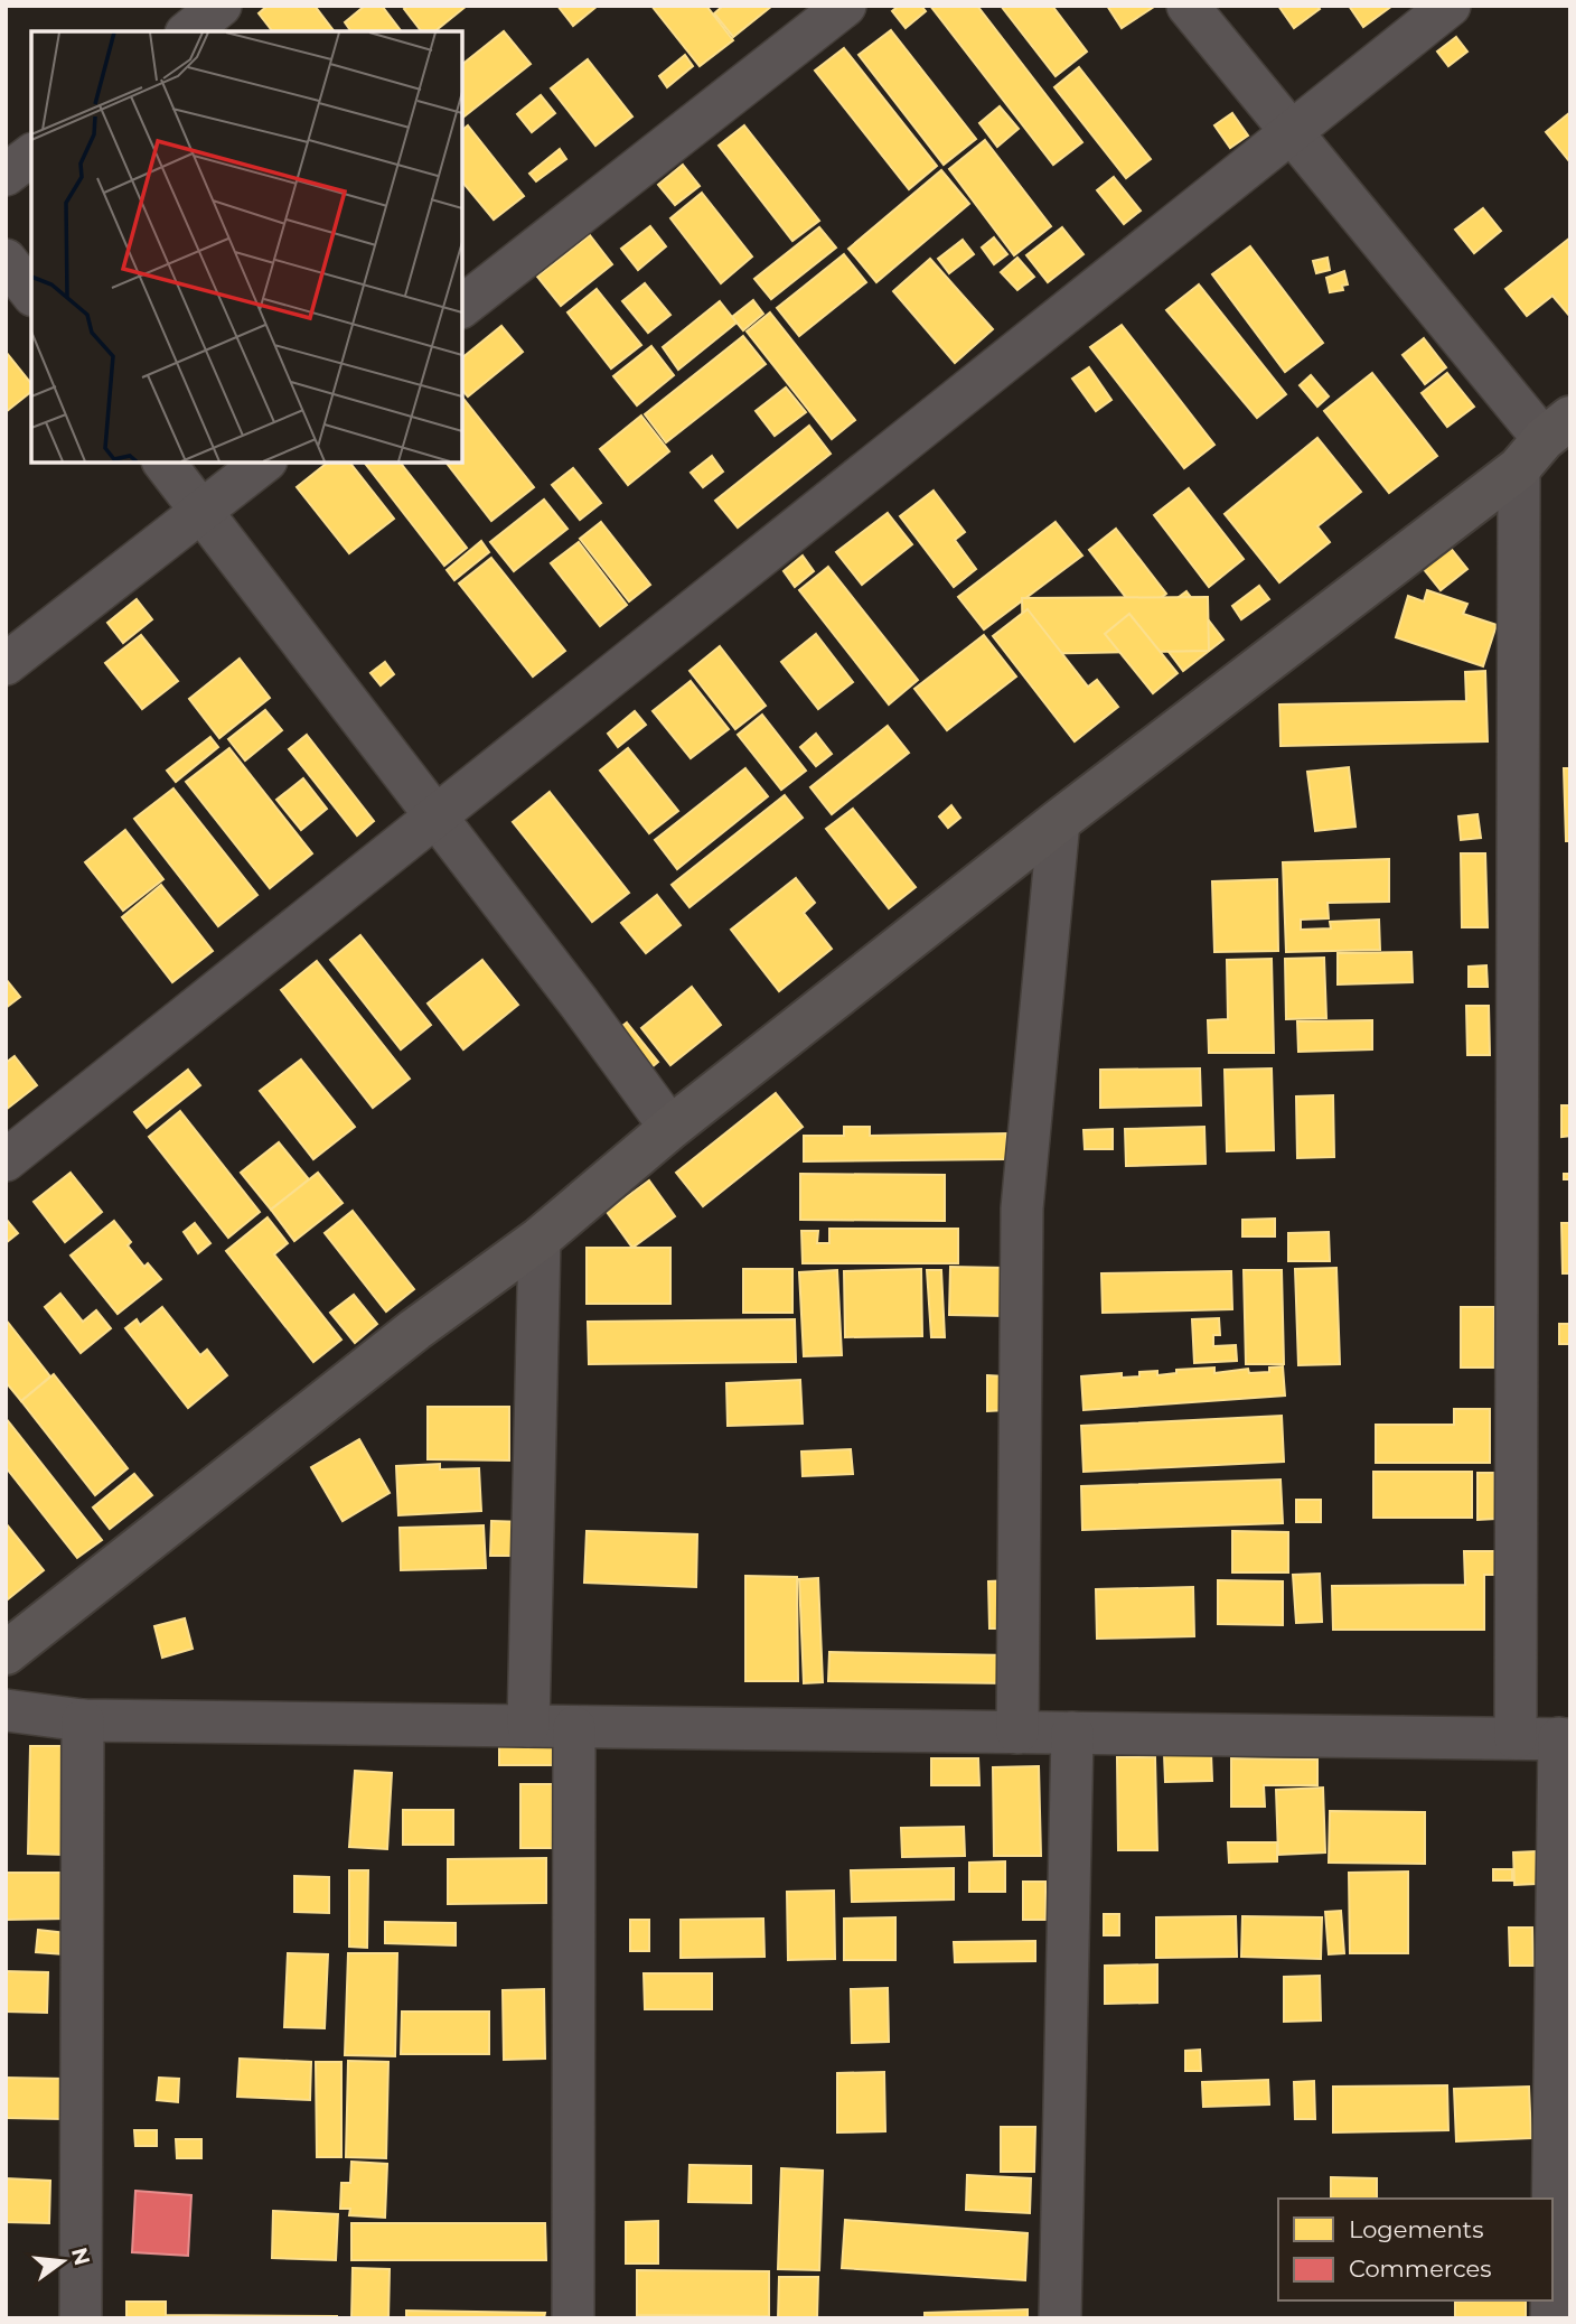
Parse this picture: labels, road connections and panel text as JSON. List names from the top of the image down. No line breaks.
{"legend":["Logements","Commerces"],"north":"right"}
